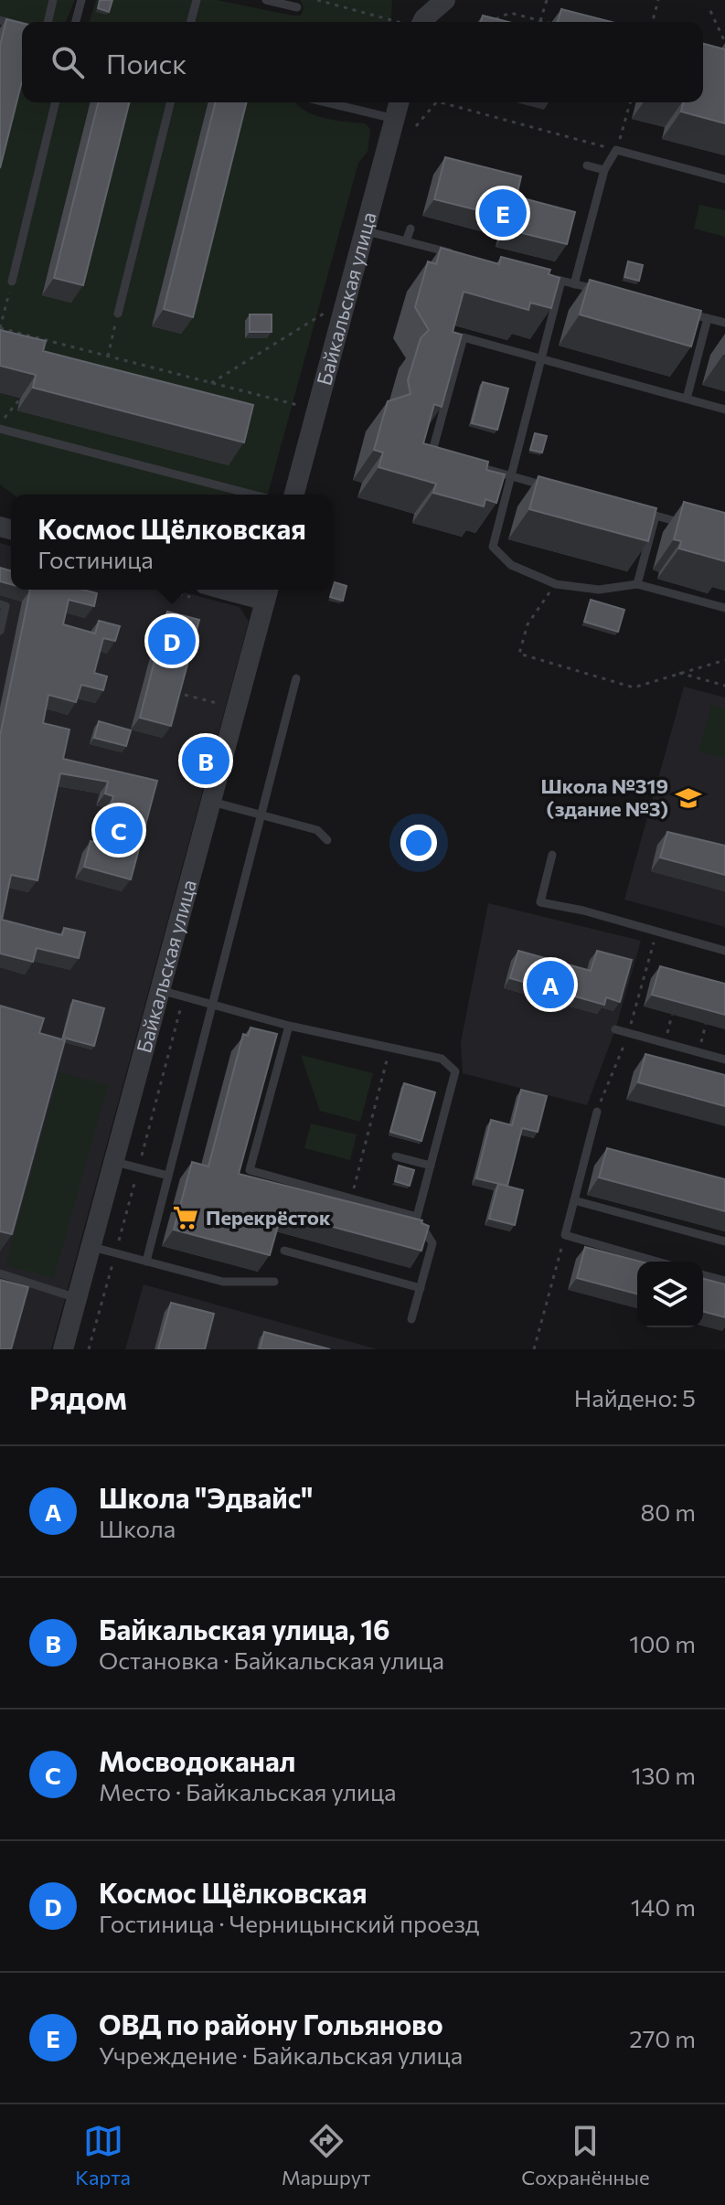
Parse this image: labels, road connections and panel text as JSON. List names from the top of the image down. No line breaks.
{"streets":{"street":["Байкальская улица"]},"places":{"school or university":["Школа №319 (здание №3)"],"supermarket":["Перекрёсток"]},"page":{"search":"Поиск","pins":["E","D","B","C","A"],"popup":["Космос Щёлковская","Гостиница"],"heading":["Рядом","Найдено: 5"],"list":[{"mark":"A","name":"Школа \"Эдвайс\"","note":"Школа","value":"80 m"},{"mark":"B","name":"Байкальская улица, 16","note":"Остановка · Байкальская улица","value":"100 m"},{"mark":"C","name":"Мосводоканал","note":"Место · Байкальская улица","value":"130 m"},{"mark":"D","name":"Космос Щёлковская","note":"Гостиница · Черницынский проезд","value":"140 m"},{"mark":"E","name":"ОВД по району Гольяново","note":"Учреждение · Байкальская улица","value":"270 m"}],"nav":["Карта","Маршрут","Сохранённые"]}}
